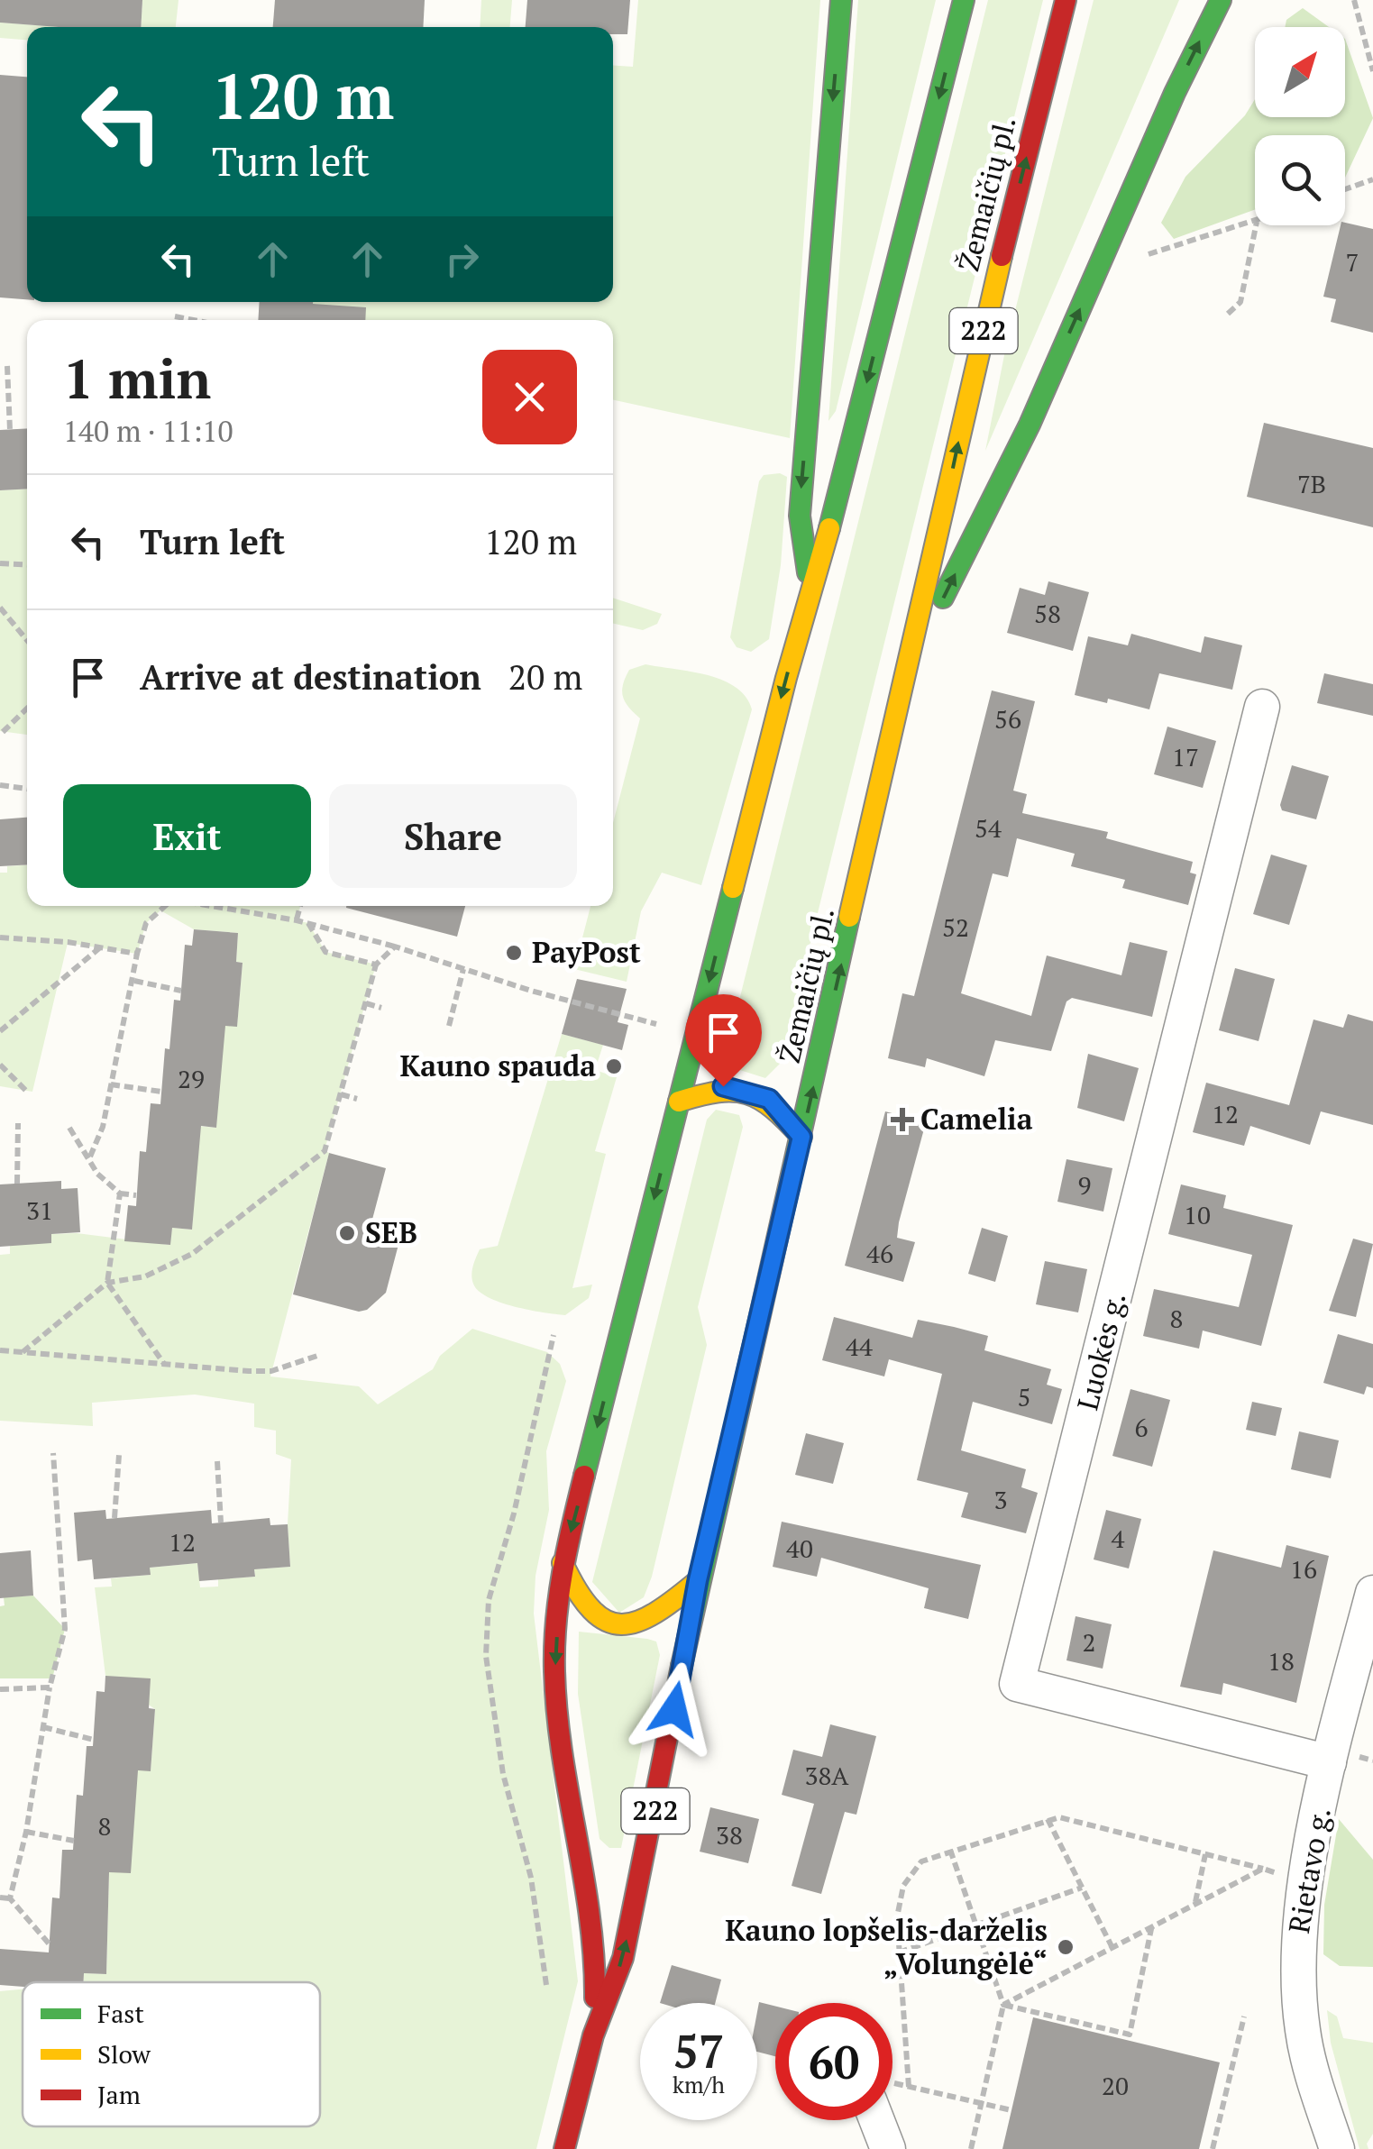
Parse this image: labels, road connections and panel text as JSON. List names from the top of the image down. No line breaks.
{"streets":{"main road":["Žemaičių pl.","222"],"street":["Luokės g.","Rietavo g."]},"crossings":[["Luokės g.","Rietavo g."]],"places":{"other":["PayPost","Kauno spauda","SEB","Kauno lopšelis-darželis „Volungėlė“"],"health":["Camelia"]},"house_numbers":["7","7B","58","56","17","54","52","29","12","9","31","10","46","8","44","5","6","3","4","12","40","16","2","18","38A","8","38","20"],"legend":["Fast","Slow","Jam"],"north":"top right","page":{"turn":["120 m","Turn left"],"heading":["1 min","140 m · 11:10"],"list":[{"name":"Turn left","value":"120 m"},{"name":"Arrive at destination","value":"20 m"}],"buttons":["Exit","Share"],"speed":"57 km/h","limit":"60"}}
